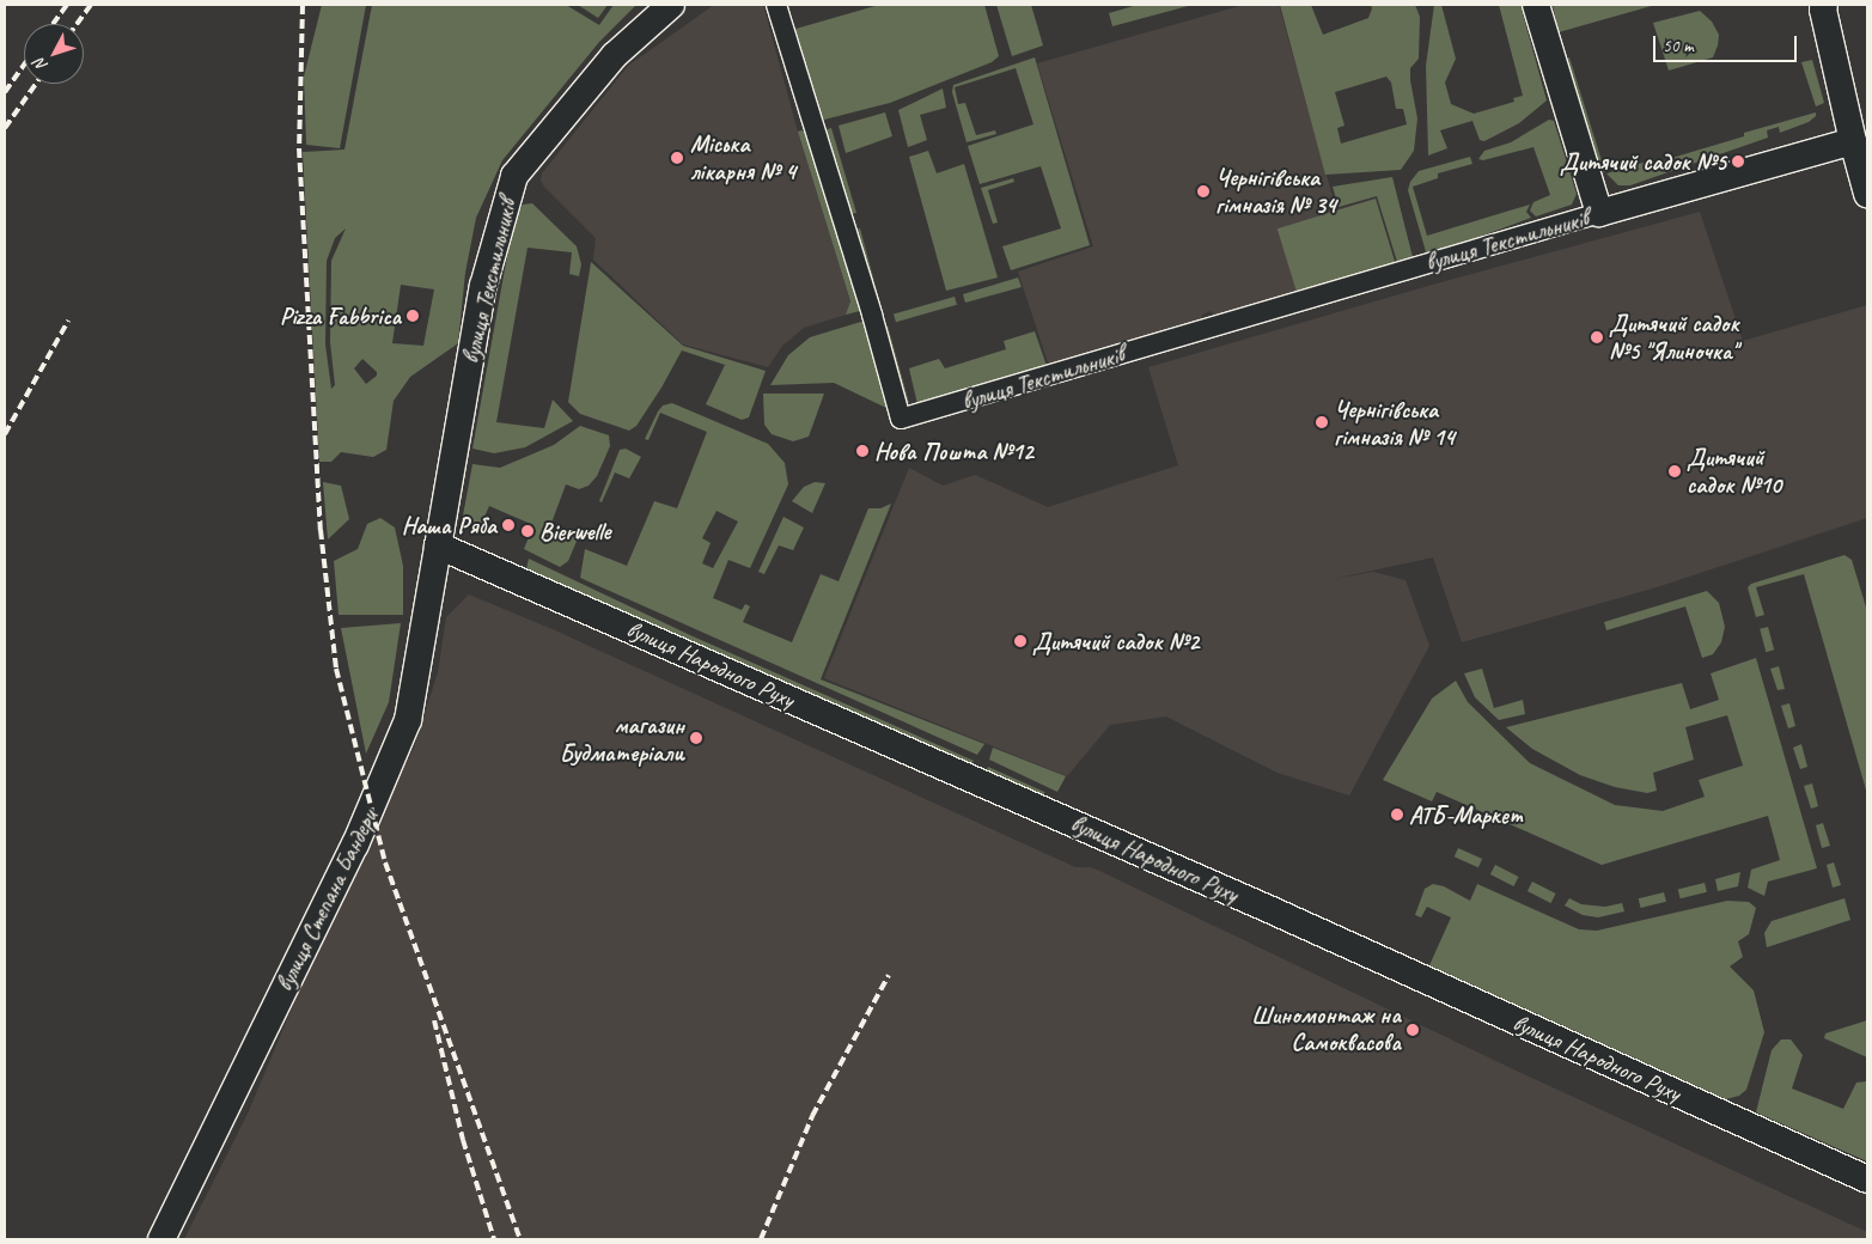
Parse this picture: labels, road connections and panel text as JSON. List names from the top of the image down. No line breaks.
{"streets":{"street":["вулиця Текстильників","вулиця Народного Руху","вулиця Степана Бандери"]},"crossings":[["вулиця Текстильників","вулиця Народного Руху"],["вулиця Текстильників","вулиця Степана Бандери"],["вулиця Народного Руху","вулиця Степана Бандери"]],"places":["Міська лікарня № 4","Дитячий садок №5","Чернігівська гімназія № 34","Pizza Fabbrica","Дитячий садок №5 \"Ялиночка\"","Чернігівська гімназія № 14","Нова Пошта №12","Дитячий садок №10","Наша Ряба","Bierwelle","Дитячий садок №2","магазин Будматеріали","АТБ-Маркет","Шиномонтаж на Самоквасова"],"scale_bar":"50 m","north":"bottom left"}
